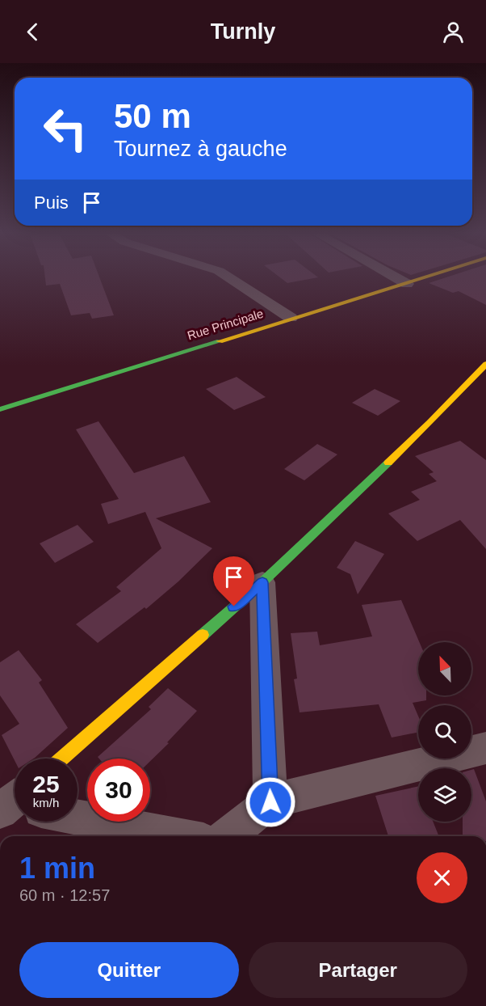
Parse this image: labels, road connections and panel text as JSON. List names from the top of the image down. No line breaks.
{"streets":{"main road":["Rue Principale"]},"north":"top left","page":{"header":"Turnly","turn":["50 m","Tournez à gauche"],"then":"Puis","speed":"25 km/h","limit":"30","heading":["1 min","60 m · 12:57"],"buttons":["Quitter","Partager"]}}
